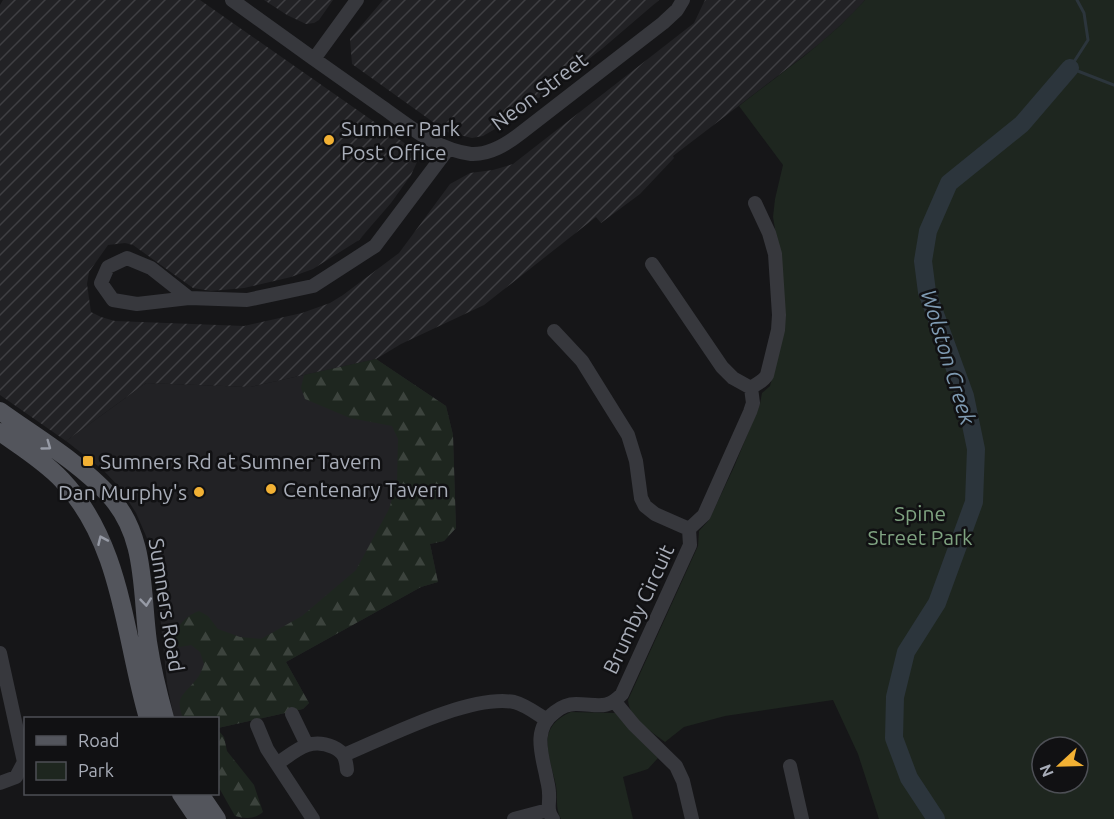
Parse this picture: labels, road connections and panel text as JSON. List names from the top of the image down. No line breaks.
{"streets":{"main road":["Sumners Road"],"street":["Neon Street","Brumby Circuit"]},"water":["Wolston Creek"],"parks":["Spine Street Park"],"places":{"other":["Sumner Park Post Office","Centenary Tavern","Dan Murphy's"],"transit":["Sumners Rd at Sumner Tavern"]},"legend":["Road","Park"],"north":"left"}
